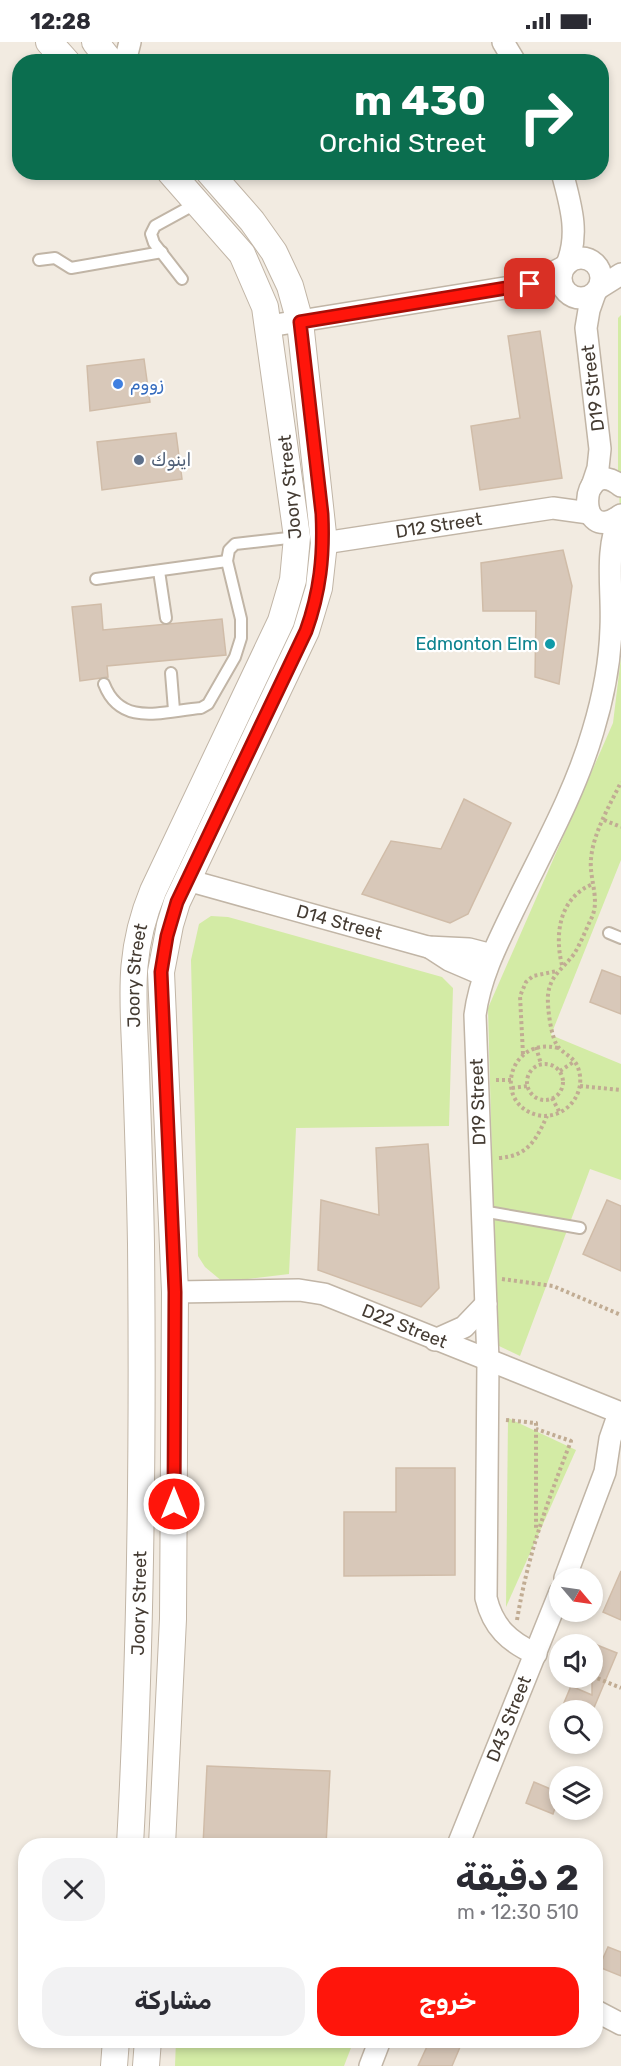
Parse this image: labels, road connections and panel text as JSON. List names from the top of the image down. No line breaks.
{"streets":{"street":["D19 Street","Joory Street","D12 Street","D14 Street","D22 Street","D43 Street"]},"crossings":[["D19 Street","D12 Street"],["D19 Street","D14 Street"],["D19 Street","D22 Street"],["D19 Street","D43 Street"],["Joory Street","D12 Street"],["Joory Street","D14 Street"],["Joory Street","D22 Street"]],"places":["زووم","اينوك","Edmonton Elm"],"north":"bottom right","page":{"status":"12:28","turn":["430 m","Orchid Street"],"heading":["2 دقيقة","510 m · 12:30"],"buttons":["خروج","مشاركة"]}}
